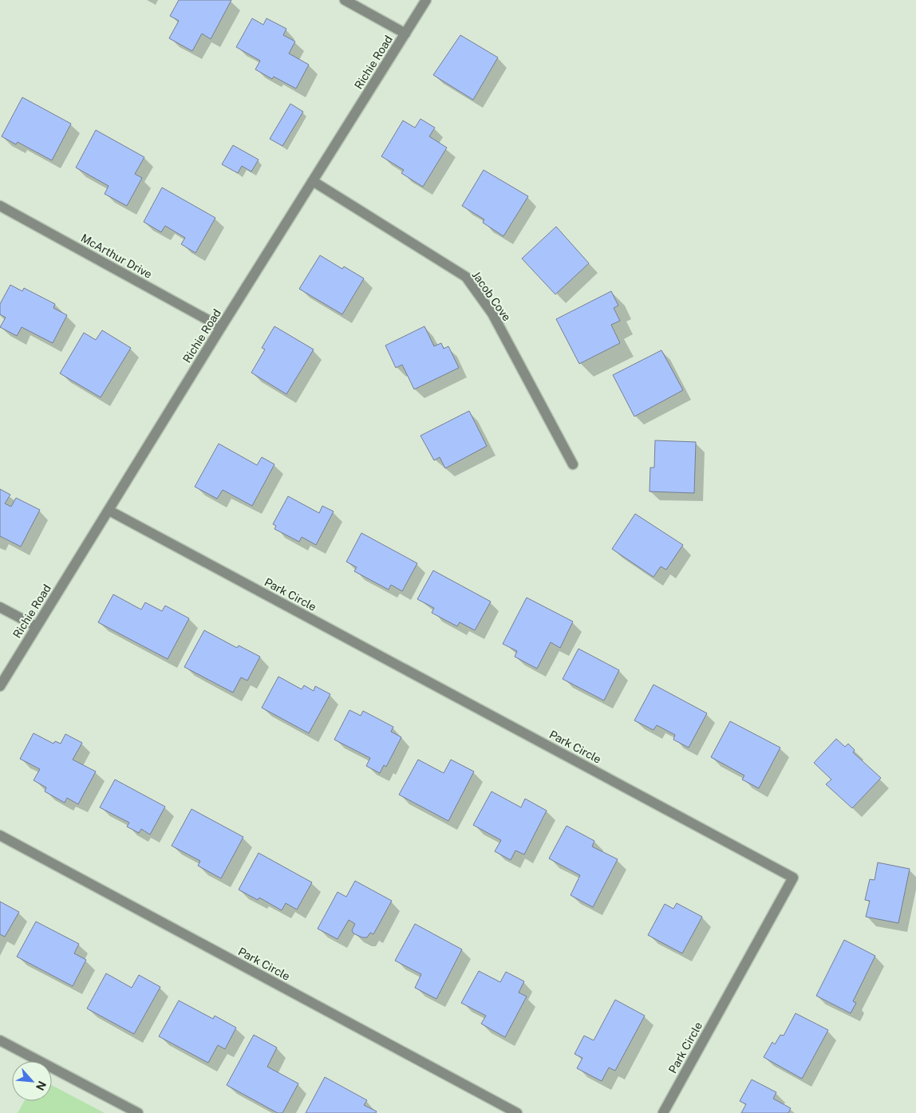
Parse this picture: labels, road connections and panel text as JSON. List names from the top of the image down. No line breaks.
{"streets":{"street":["Richie Road","McArthur Drive","Jacob Cove","Park Circle"]},"crossings":[["Richie Road","McArthur Drive"],["Richie Road","Jacob Cove"],["Richie Road","Park Circle"]],"north":"bottom right"}
